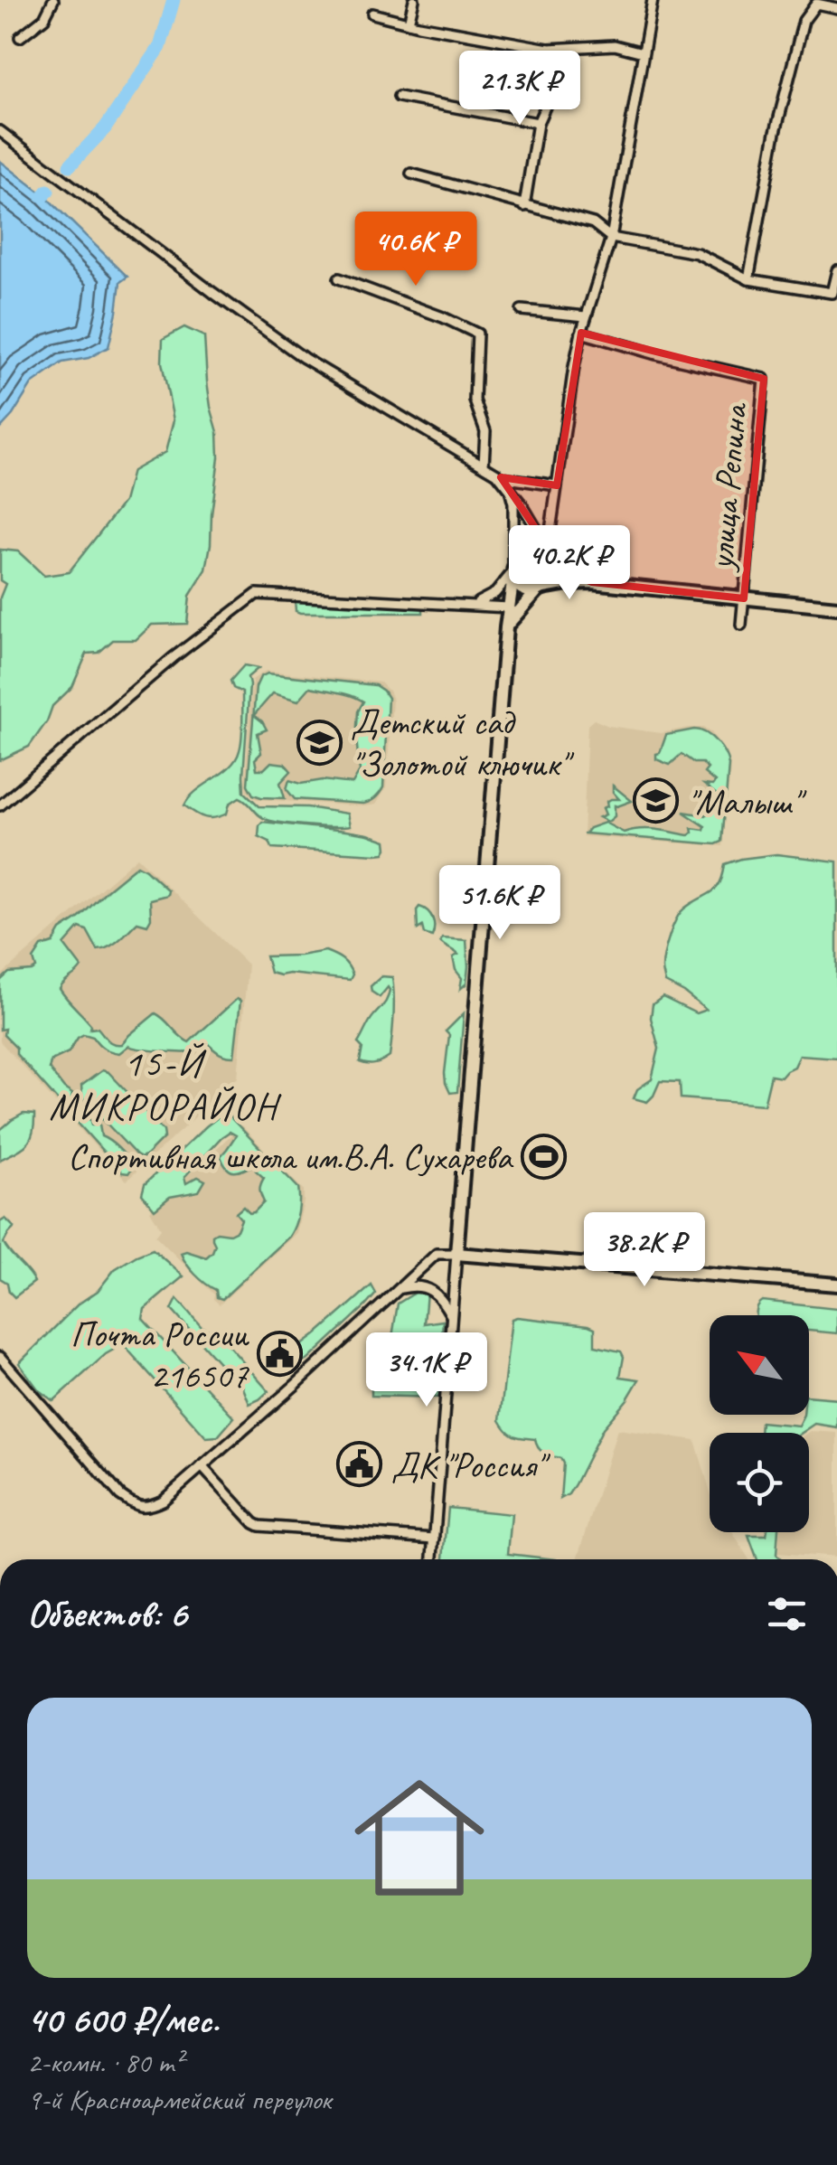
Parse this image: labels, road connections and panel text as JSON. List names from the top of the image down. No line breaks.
{"streets":{"street":["улица Репина"]},"districts":["15-Й МИКРОРАЙОН"],"places":{"school or university":["Детский сад \"Золотой ключик\"","\"Малыш\""],"sports":["Спортивная школа им.В.А. Сухарева"],"public building":["Почта России 216507","ДК \"Россия\""]},"north":"top left","page":{"price":["21.3K ₽","40.6K ₽","40.2K ₽","51.6K ₽","38.2K ₽","34.1K ₽"],"heading":"Объектов: 6","list":[{"name":"40 600 ₽/мес.","note":"2-комн. · 80 m² · 9-й Красноармейский переулок"}]}}
